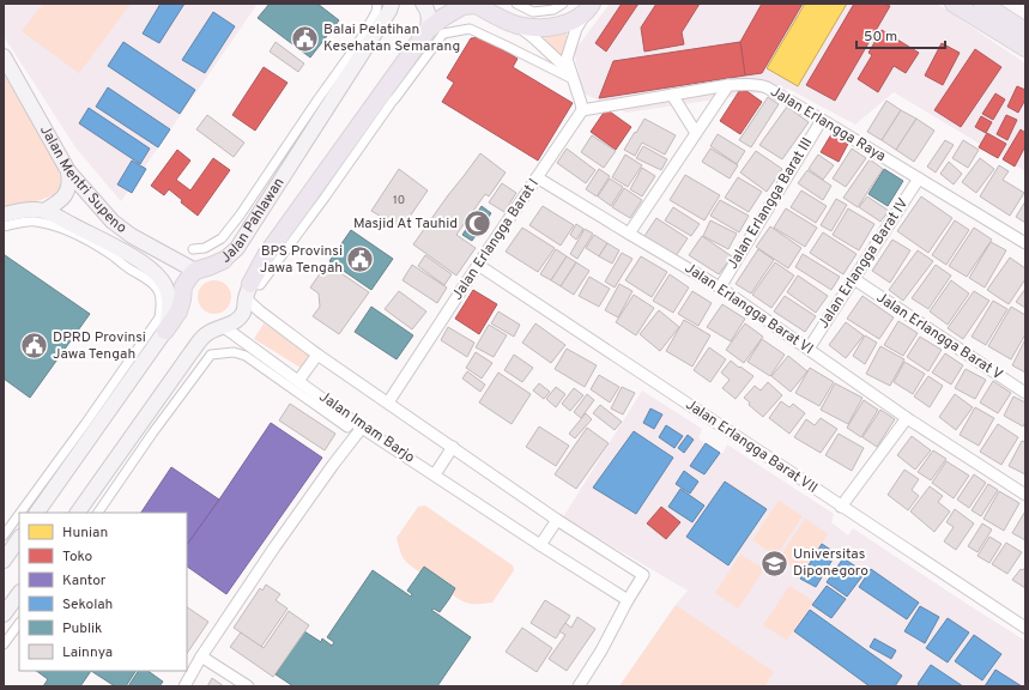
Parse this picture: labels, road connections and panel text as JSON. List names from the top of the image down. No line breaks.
{"streets":{"main road":["Jalan Mentri Supeno","Jalan Pahlawan"],"street":["Jalan Erlangga Raya","Jalan Erlangga Barat III","Jalan Erlangga Barat I","Jalan Erlangga Barat IV","Jalan Erlangga Barat VI","Jalan Erlangga Barat V","Jalan Imam Barjo","Jalan Erlangga Barat VII"]},"crossings":[["Jalan Erlangga Raya","Jalan Erlangga Barat III"],["Jalan Erlangga Raya","Jalan Erlangga Barat I"],["Jalan Erlangga Raya","Jalan Erlangga Barat IV"],["Jalan Mentri Supeno","Jalan Pahlawan"],["Jalan Erlangga Barat III","Jalan Erlangga Barat VI"],["Jalan Erlangga Barat I","Jalan Erlangga Barat VI"],["Jalan Erlangga Barat I","Jalan Erlangga Barat VII"],["Jalan Erlangga Barat IV","Jalan Erlangga Barat VI"],["Jalan Erlangga Barat IV","Jalan Erlangga Barat V"]],"places":{"public building":["Balai Pelatihan Kesehatan Semarang","BPS Provinsi Jawa Tengah","DPRD Provinsi Jawa Tengah"],"mosque":["Masjid At Tauhid"],"school or university":["Universitas Diponegoro"]},"house_numbers":["10"],"legend":["Hunian","Toko","Kantor","Sekolah","Publik","Lainnya"],"scale_bar":"50 m"}
